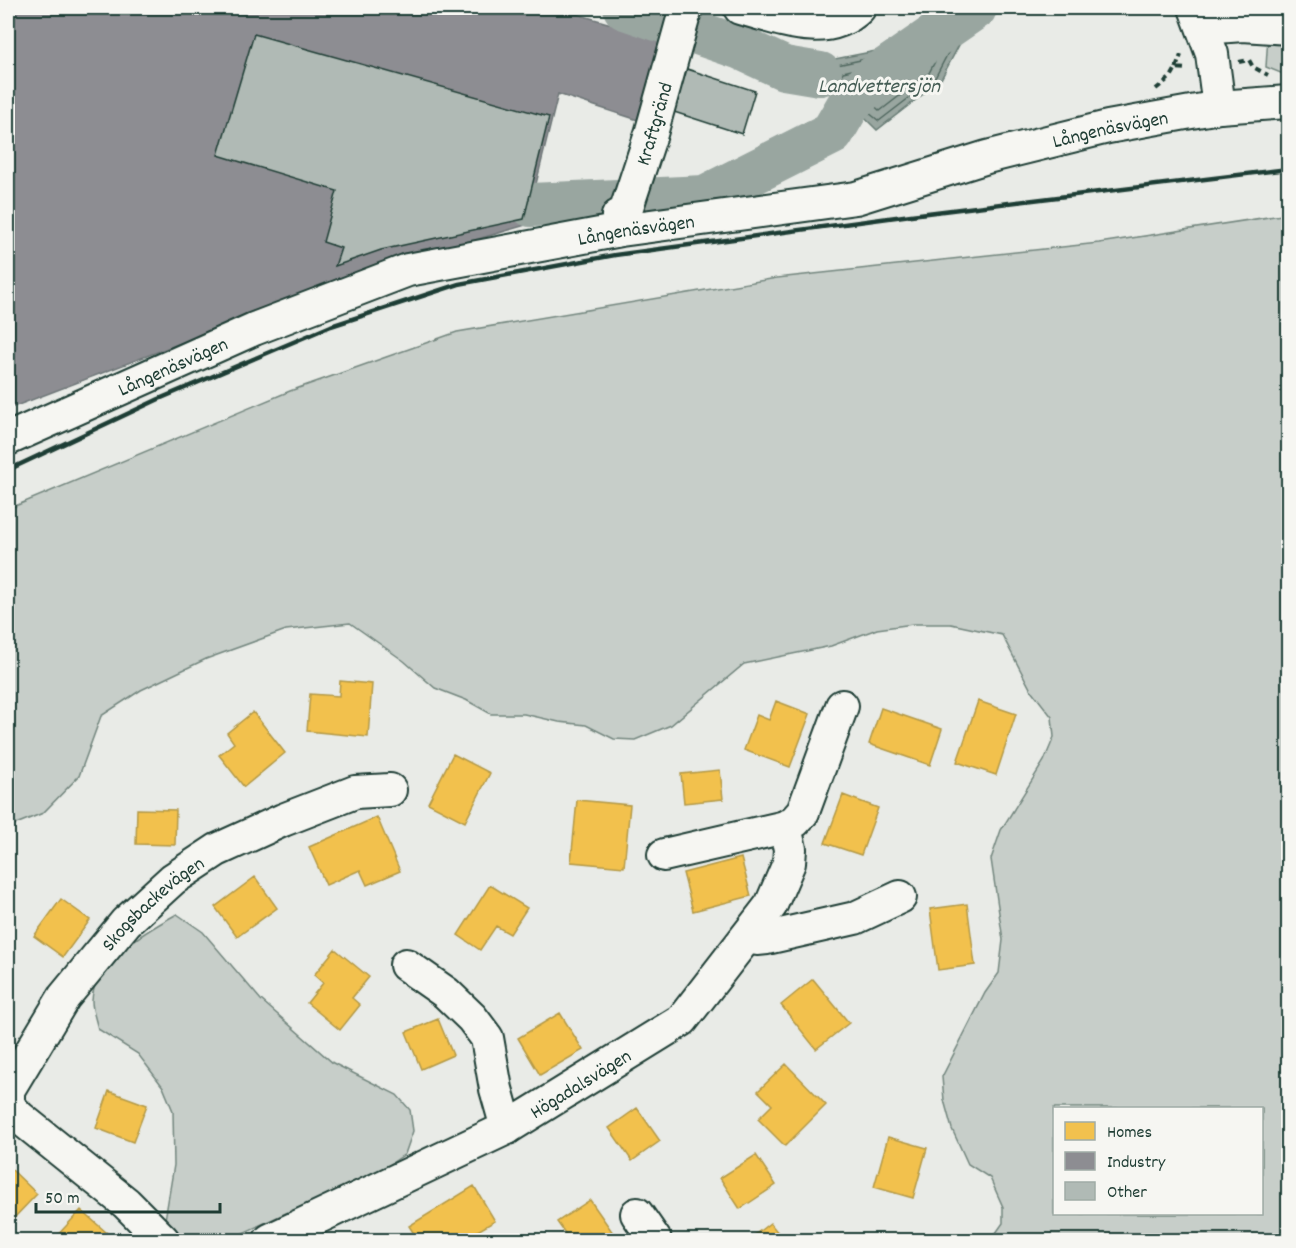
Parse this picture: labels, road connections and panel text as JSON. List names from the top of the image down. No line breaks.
{"streets":{"street":["Kraftgränd","Långenäsvägen","Skogsbackevägen","Högadalsvägen"]},"crossings":[["Kraftgränd","Långenäsvägen"]],"water":["Landvettersjön"],"legend":["Homes","Industry","Other"],"scale_bar":"50 m"}
